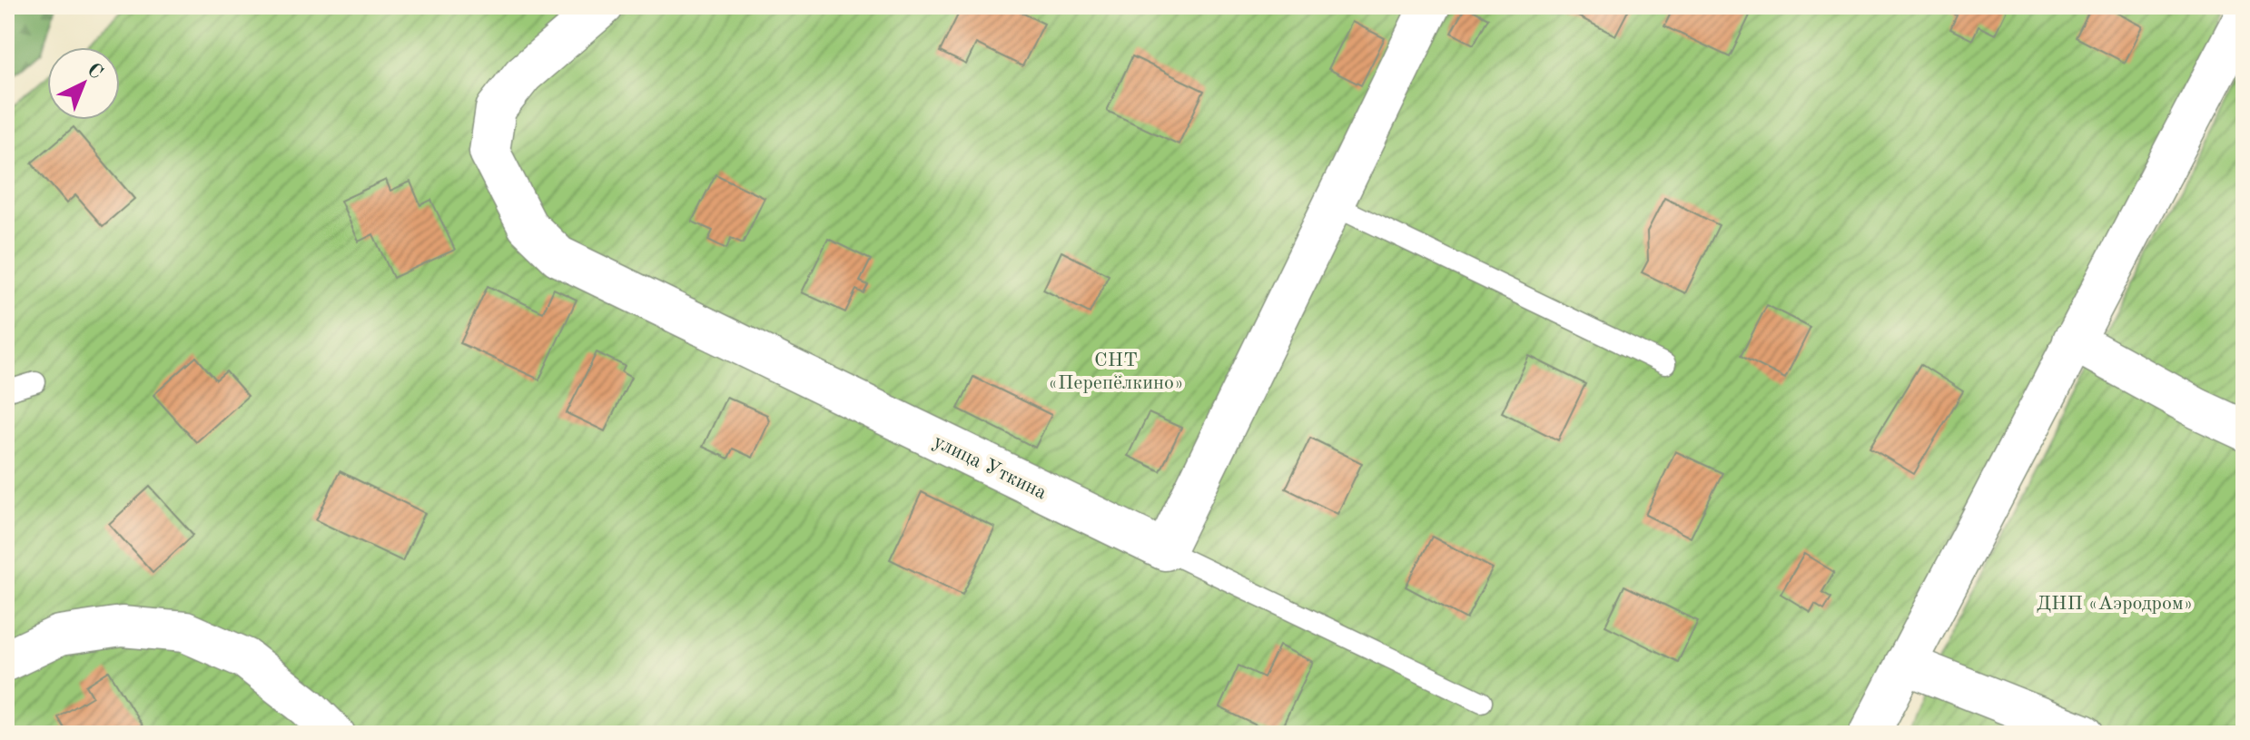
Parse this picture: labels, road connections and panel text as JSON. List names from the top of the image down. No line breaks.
{"streets":{"street":["улица Уткина"]},"parks":["СНТ «Перепёлкино»","ДНП «Аэродром»"],"north":"top right"}
